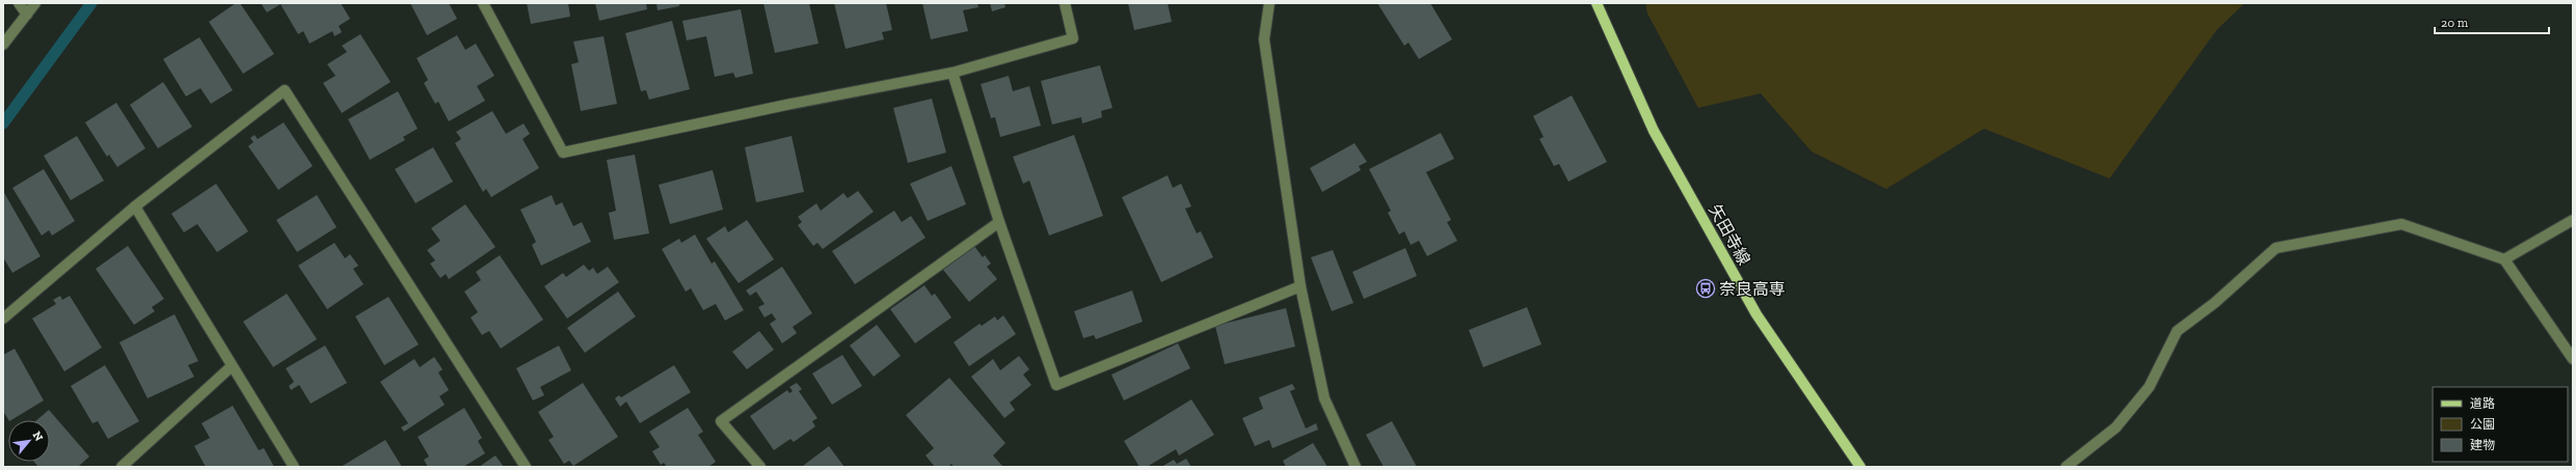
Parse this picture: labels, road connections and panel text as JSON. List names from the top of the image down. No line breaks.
{"streets":{"main road":["矢田寺線"]},"places":{"bus stop":["奈良高専"]},"legend":["道路","公園","建物"],"scale_bar":"20 m","north":"top right"}
